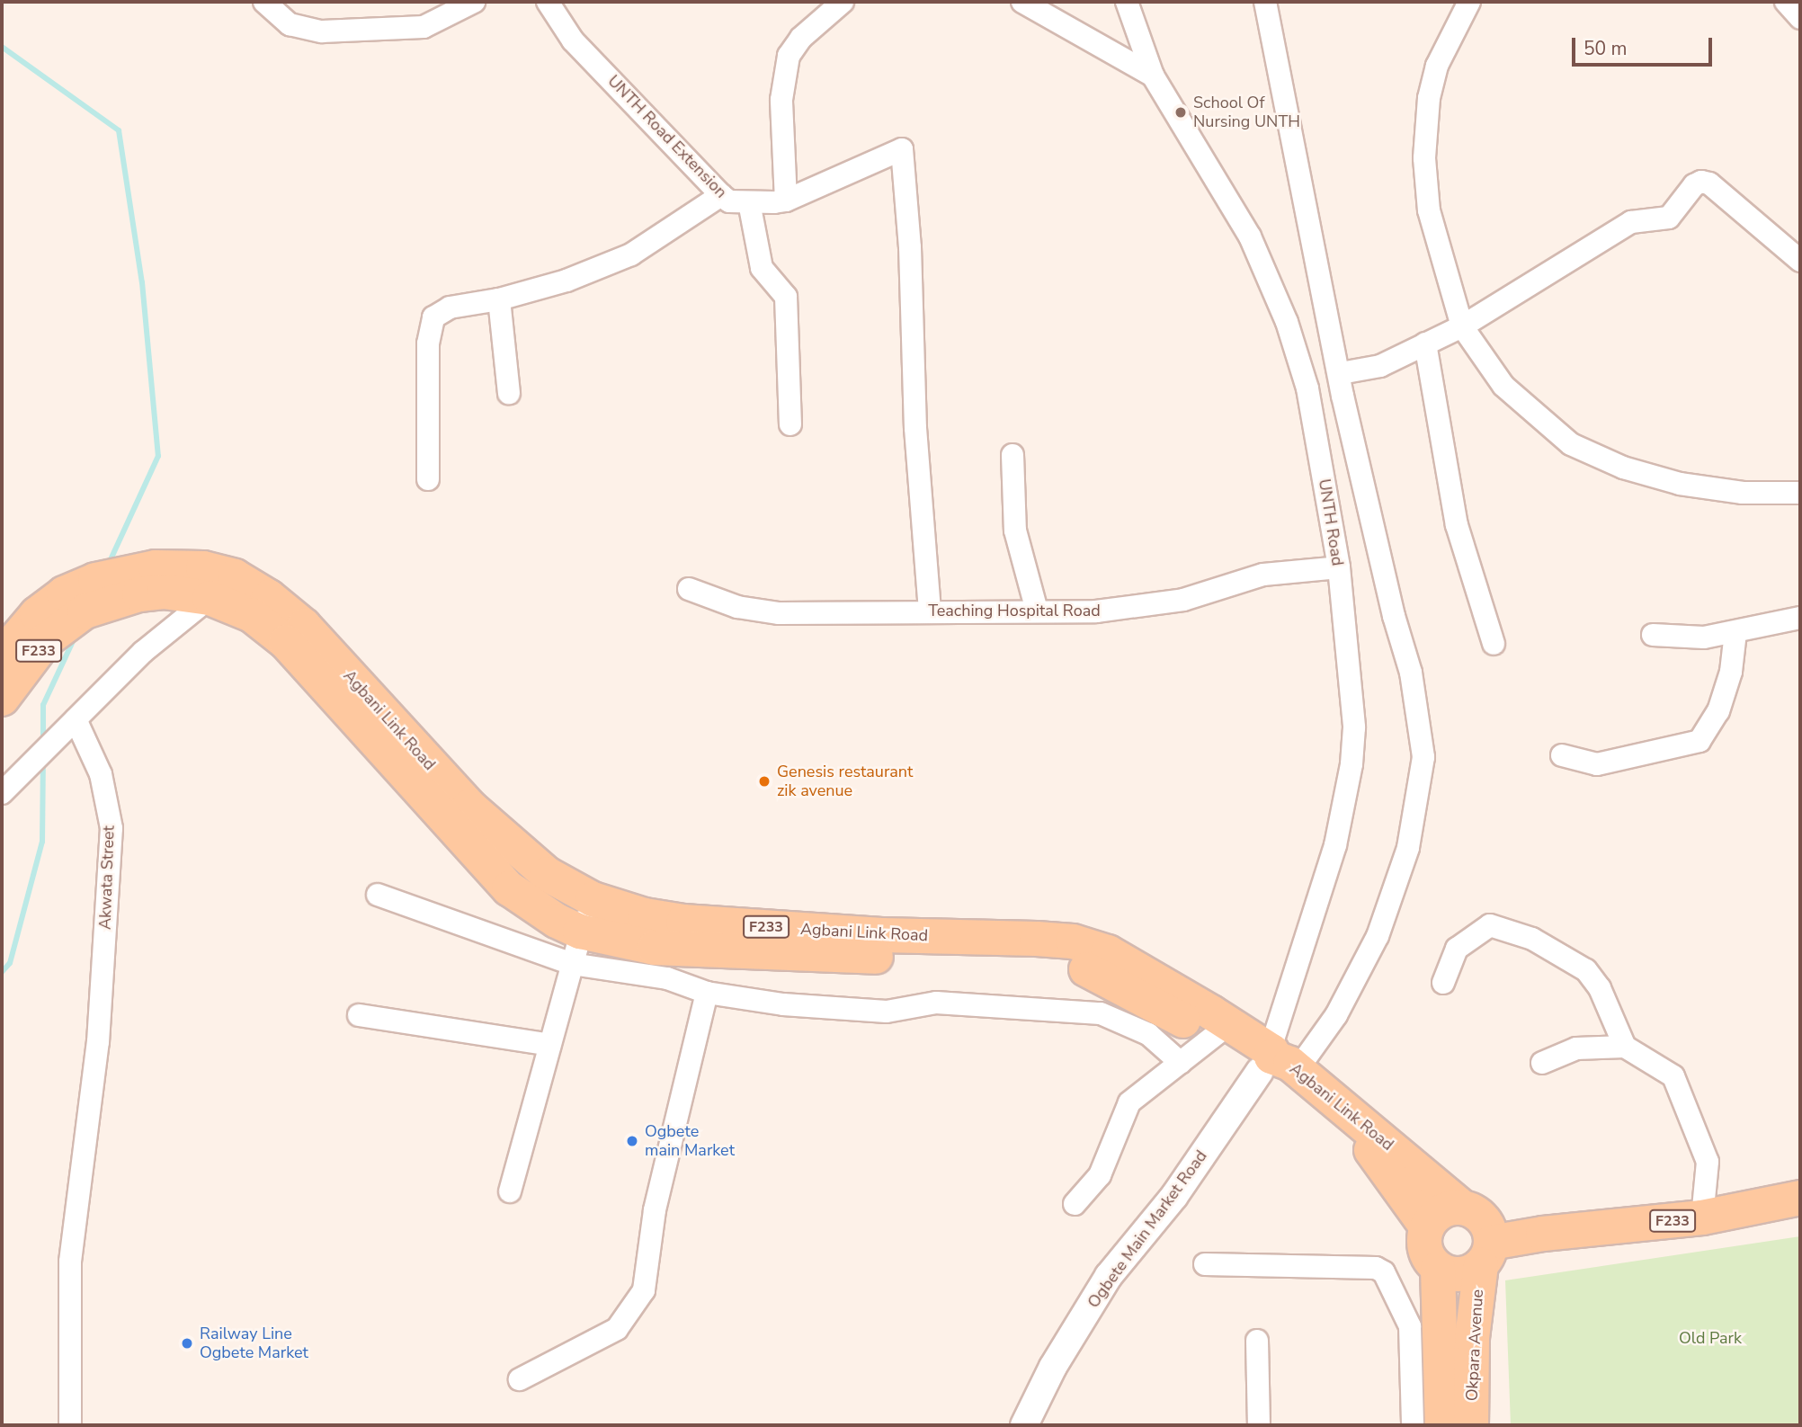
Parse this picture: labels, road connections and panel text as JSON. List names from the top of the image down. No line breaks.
{"streets":{"main road":["F233","Agbani Link Road","Okpara Avenue"],"street":["UNTH Road Extension","UNTH Road","Teaching Hospital Road","Akwata Street","Ogbete Main Market Road"]},"crossings":[["UNTH Road","Teaching Hospital Road"],["UNTH Road","Agbani Link Road"],["UNTH Road","Ogbete Main Market Road"],["F233","Agbani Link Road"],["F233","Okpara Avenue"],["Agbani Link Road","Ogbete Main Market Road"],["Agbani Link Road","Okpara Avenue"]],"parks":["Old Park"],"places":["School Of Nursing UNTH","Genesis restaurant zik avenue","Ogbete main Market","Railway Line Ogbete Market"],"scale_bar":"50 m"}
